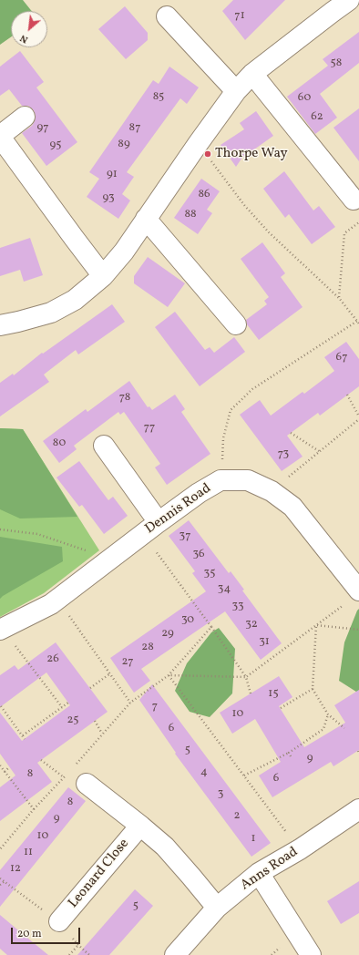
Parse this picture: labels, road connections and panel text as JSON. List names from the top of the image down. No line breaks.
{"streets":{"street":["Dennis Road","Anns Road","Leonard Close"]},"crossings":[["Anns Road","Leonard Close"]],"places":["Thorpe Way"],"house_numbers":["71","58","85","60","62","97","87","89","95","91","86","93","88","67","78","77","80","73","37","36","35","34","33","30","32","29","31","28","26","27","15","7","10","25","6","5","9","4","8","6","3","8","2","9","10","1","11","12","5"],"scale_bar":"20 m","north":"bottom left"}
